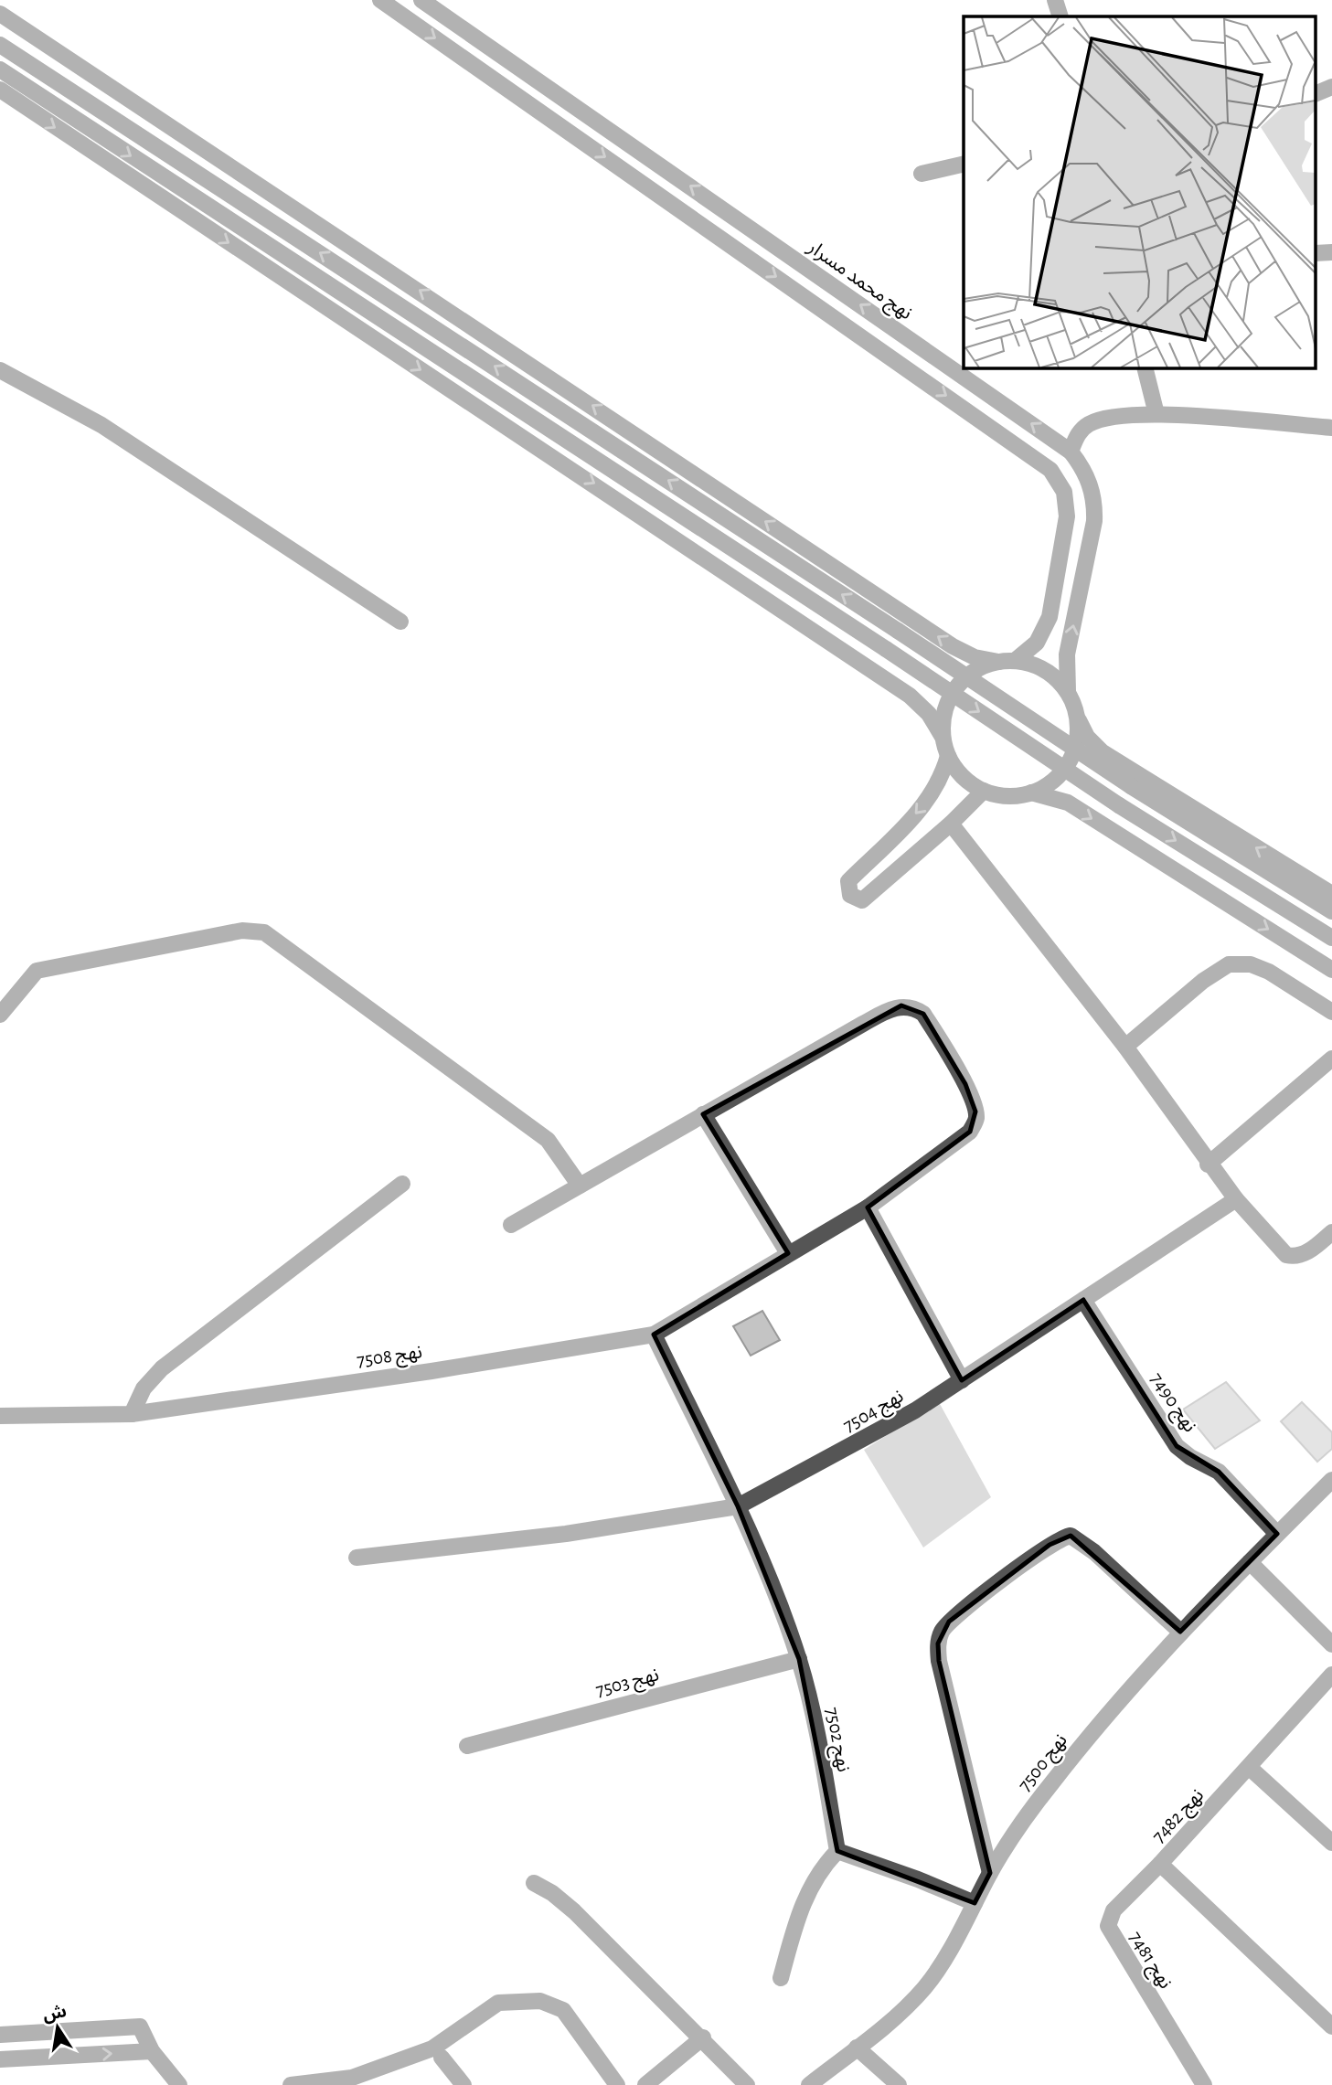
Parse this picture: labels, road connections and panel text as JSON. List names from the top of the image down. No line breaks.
{"streets":{"street":["نهج محمد مسرار","نهج 7508","نهج 7490","نهج 7504","نهج 7503","نهج 7502","نهج 7500","نهج 7482","نهج 7481"]},"crossings":[["نهج 7508","نهج 7502"],["نهج 7490","نهج 7504"],["نهج 7490","نهج 7500"],["نهج 7504","نهج 7502"],["نهج 7503","نهج 7502"],["نهج 7482","نهج 7481"]],"one_way":["نهج محمد مسرار"],"north":"top"}
